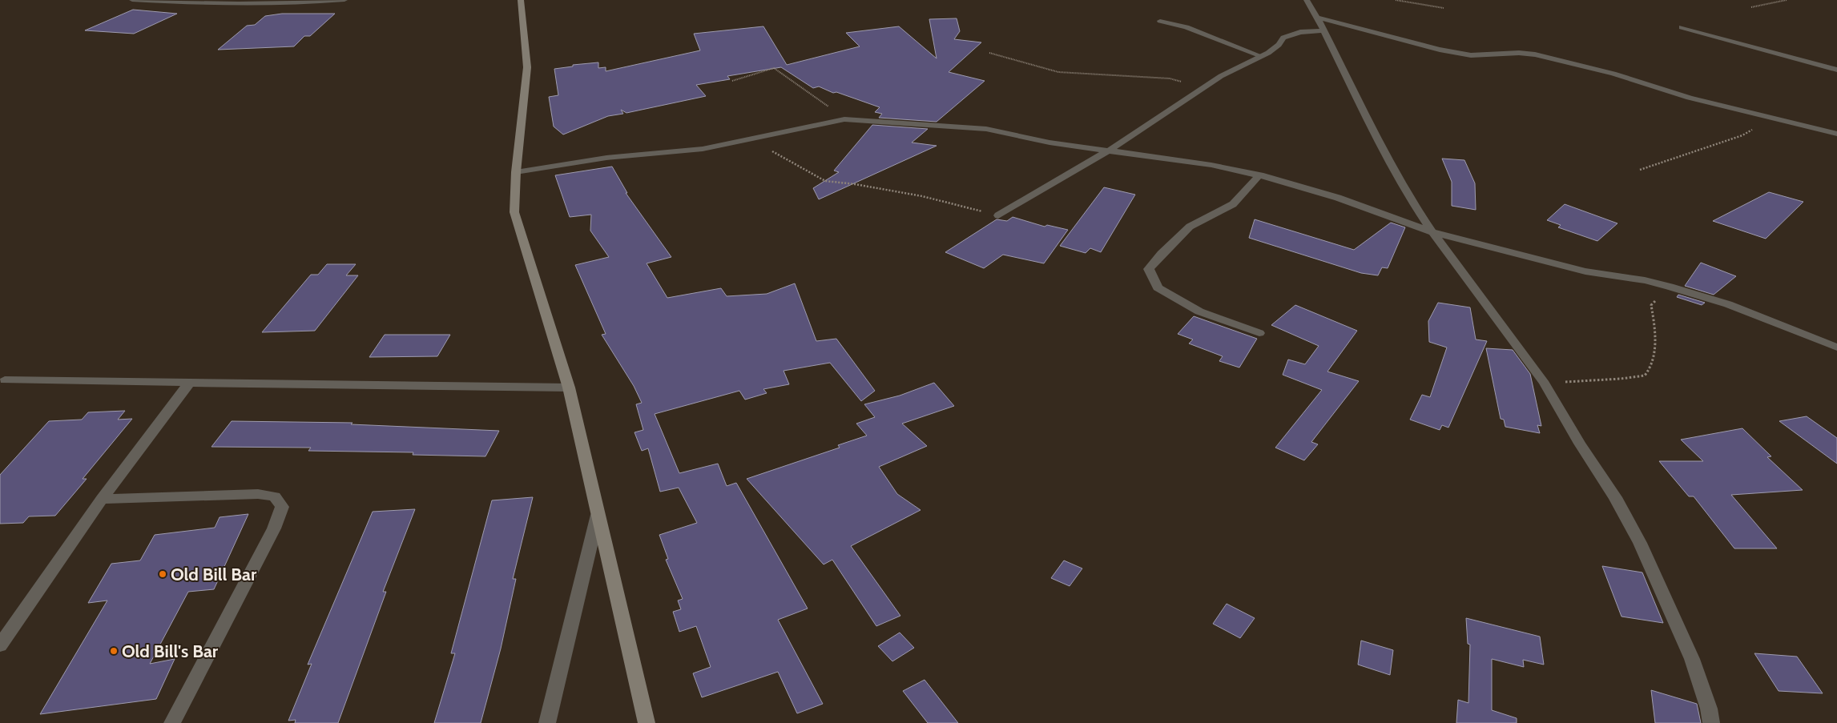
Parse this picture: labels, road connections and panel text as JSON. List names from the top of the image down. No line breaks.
{"places":["Old Bill Bar","Old Bill's Bar"]}
